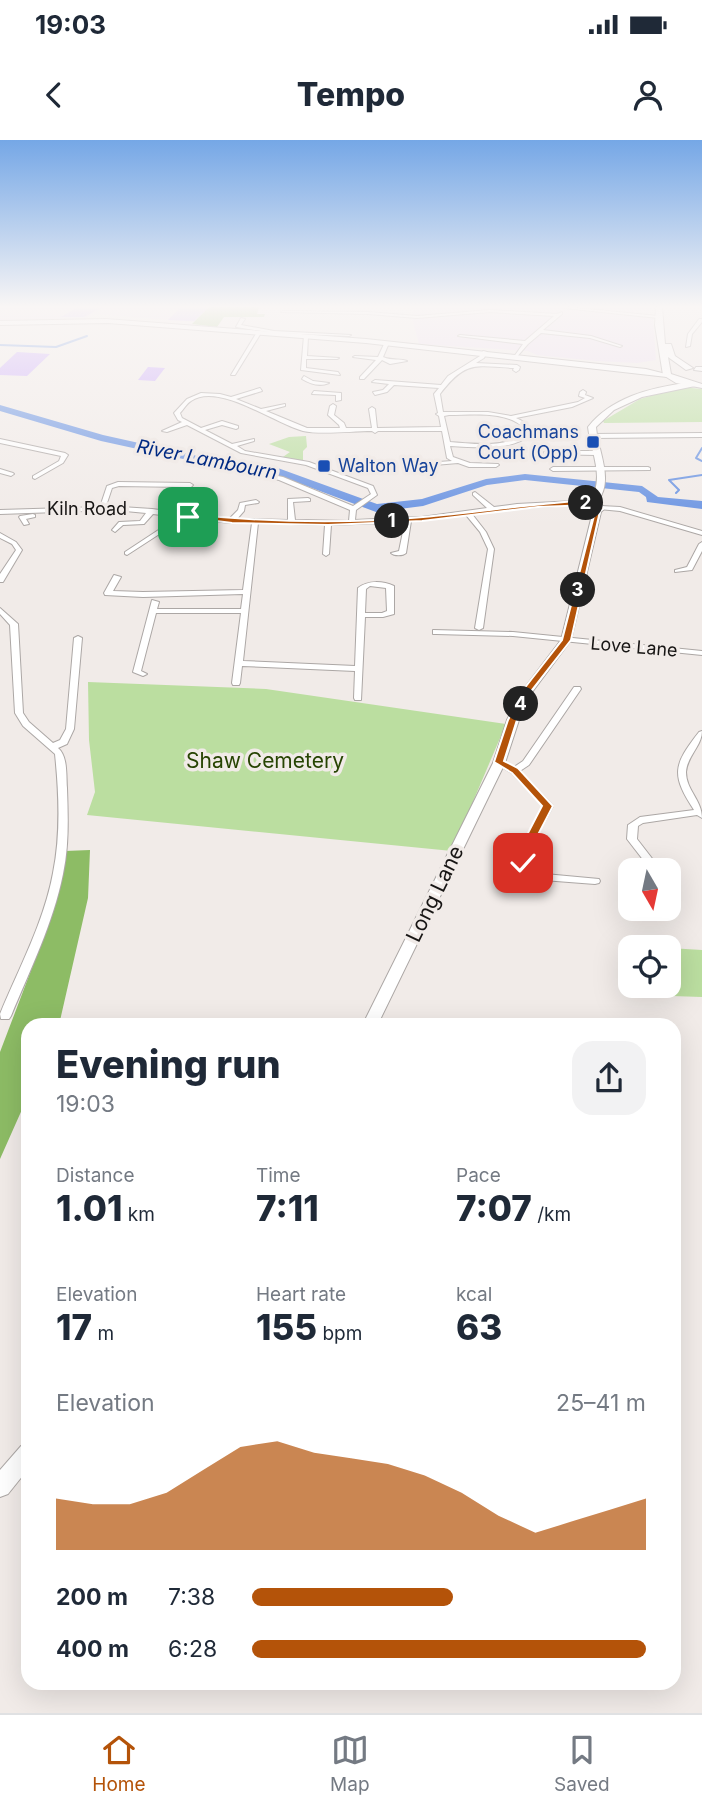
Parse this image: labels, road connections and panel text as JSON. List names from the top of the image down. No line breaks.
{"streets":{"main road":["Long Lane"],"street":["Kiln Road","Love Lane"]},"crossings":[["Love Lane","Long Lane"]],"water":["River Lambourn"],"parks":["Shaw Cemetery"],"places":{"transit":["Coachmans Court (Opp)","Walton Way"]},"north":"bottom","page":{"status":"19:03","header":"Tempo","pins":["2","1","3","4"],"heading":["Evening run","19:03"],"stats":[["Distance","1.01 km"],["Time","7:11"],["Pace","7:07 /km"],["Elevation","17 m"],["Heart rate","155 bpm"],["kcal","63"]],"chart":["Elevation","25–41 m"],"list":[{"name":"200 m","note":"7:38"},{"name":"400 m","note":"6:28"}],"tabs":["Home","Map","Saved"]}}
